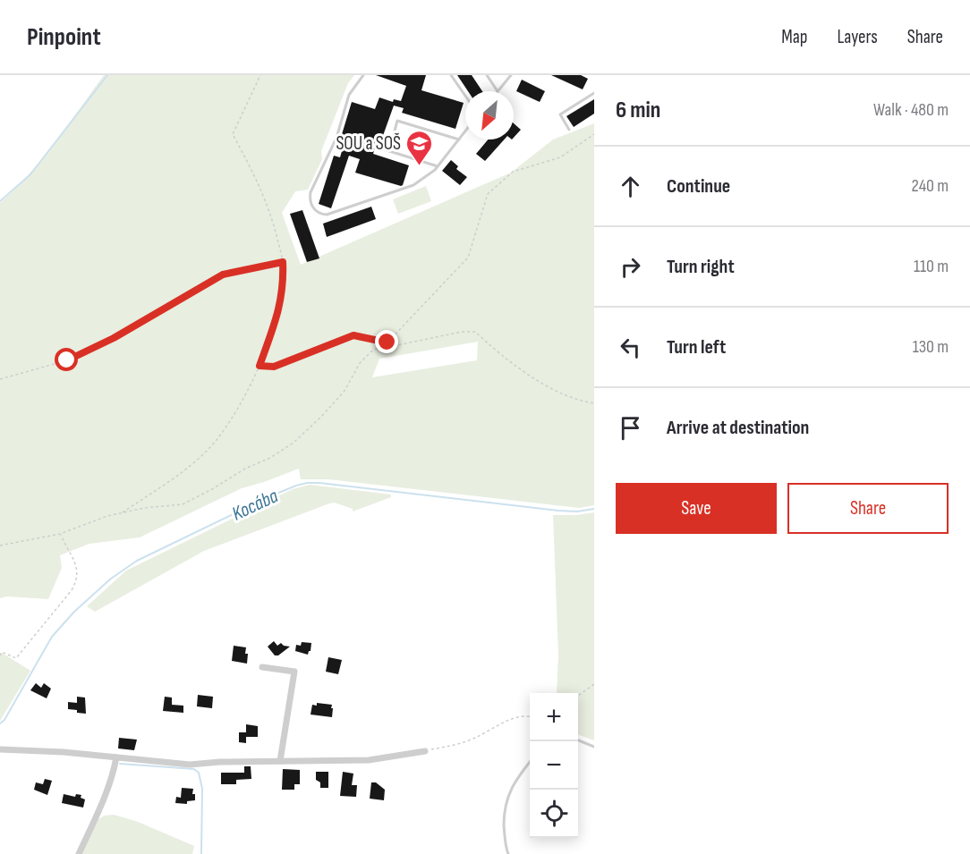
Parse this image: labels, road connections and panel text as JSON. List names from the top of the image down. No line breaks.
{"water":["Kocába"],"places":{"school or university":["SOU a SOŠ"]},"north":"bottom left","page":{"header":"Pinpoint","nav":["Map","Layers","Share"],"heading":["6 min","Walk · 480 m"],"list":[["Continue","240 m"],["Turn right","110 m"],["Turn left","130 m"],"Arrive at destination"],"buttons":["Save","Share"],"map_buttons":["+","−"]}}
